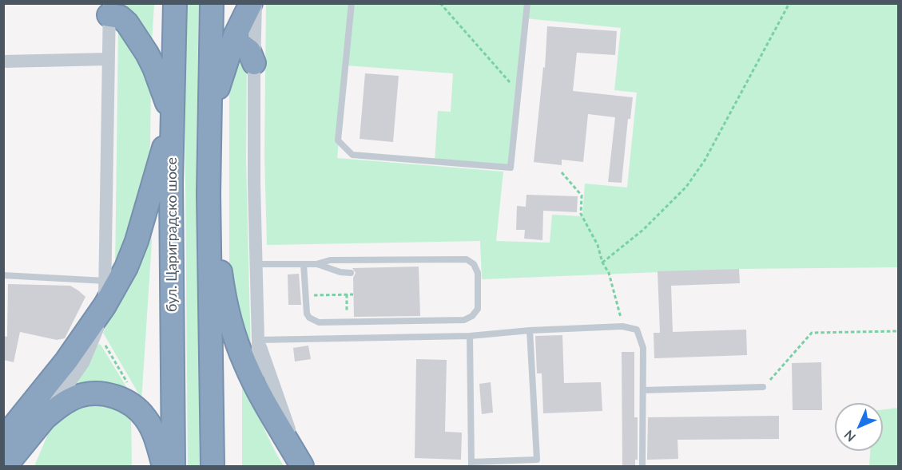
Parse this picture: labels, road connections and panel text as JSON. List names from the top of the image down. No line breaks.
{"streets":{"highway":["бул. Цариградско шосе"]},"north":"bottom left"}
